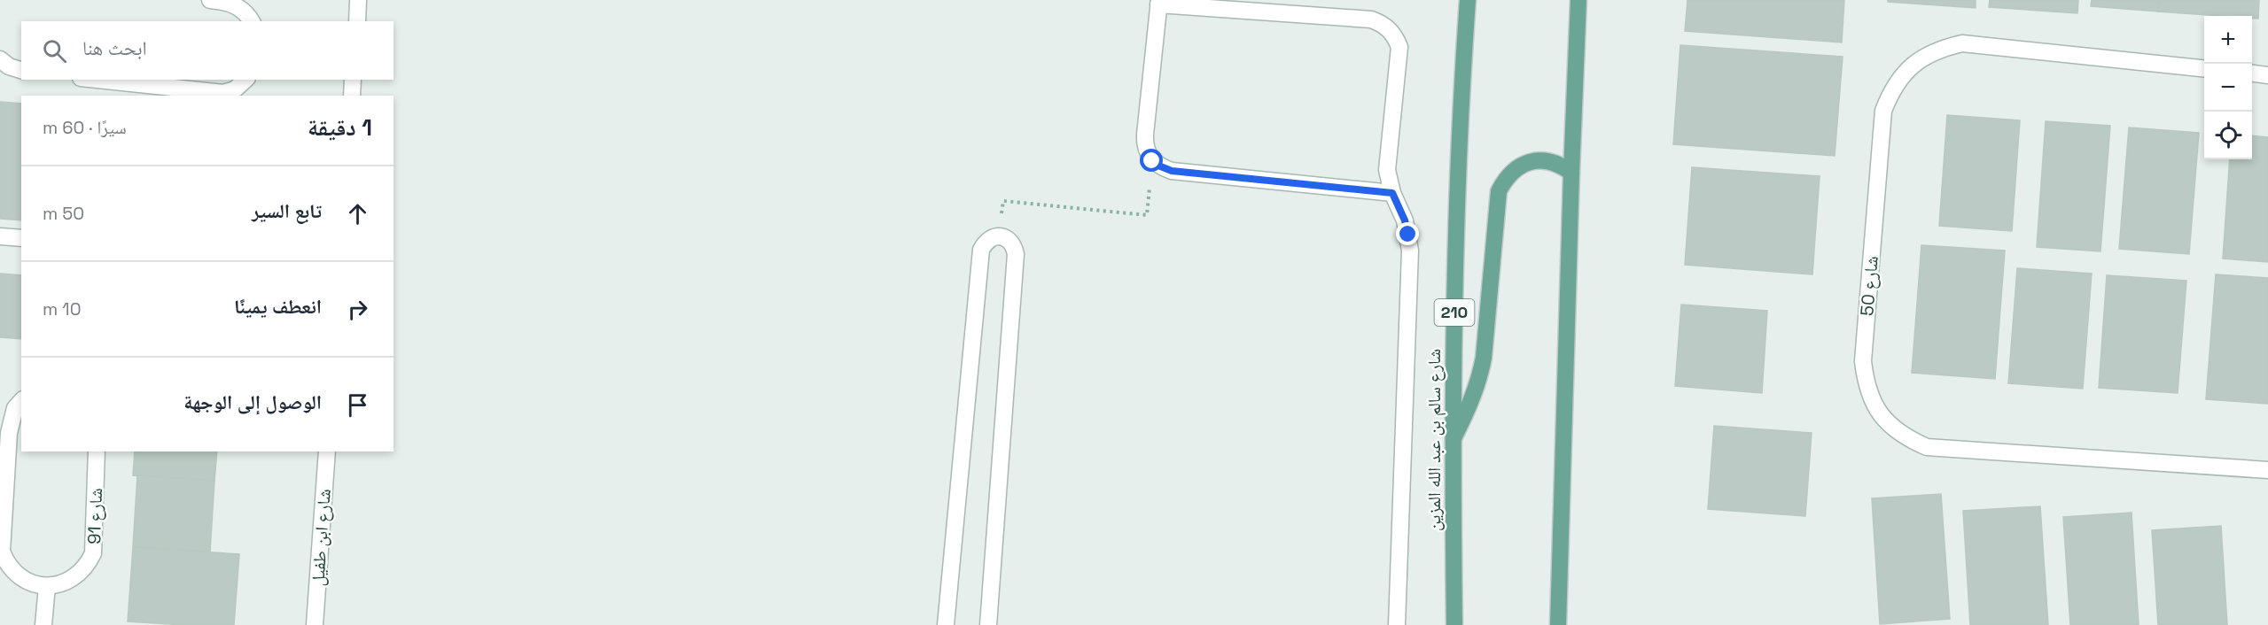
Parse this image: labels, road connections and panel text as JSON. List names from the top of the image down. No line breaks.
{"streets":{"main road":["210","شارع سالم بن عبد الله المزين"],"street":["شارع 50","شارع 91","شارع ابن طفيل"]},"page":{"map_buttons":["+","−"],"search":"ابحث هنا","heading":["1 دقيقة","سيرًا · 60 m"],"list":[["تابع السير","50 m"],["انعطف يمينًا","10 m"],"الوصول إلى الوجهة"]}}
